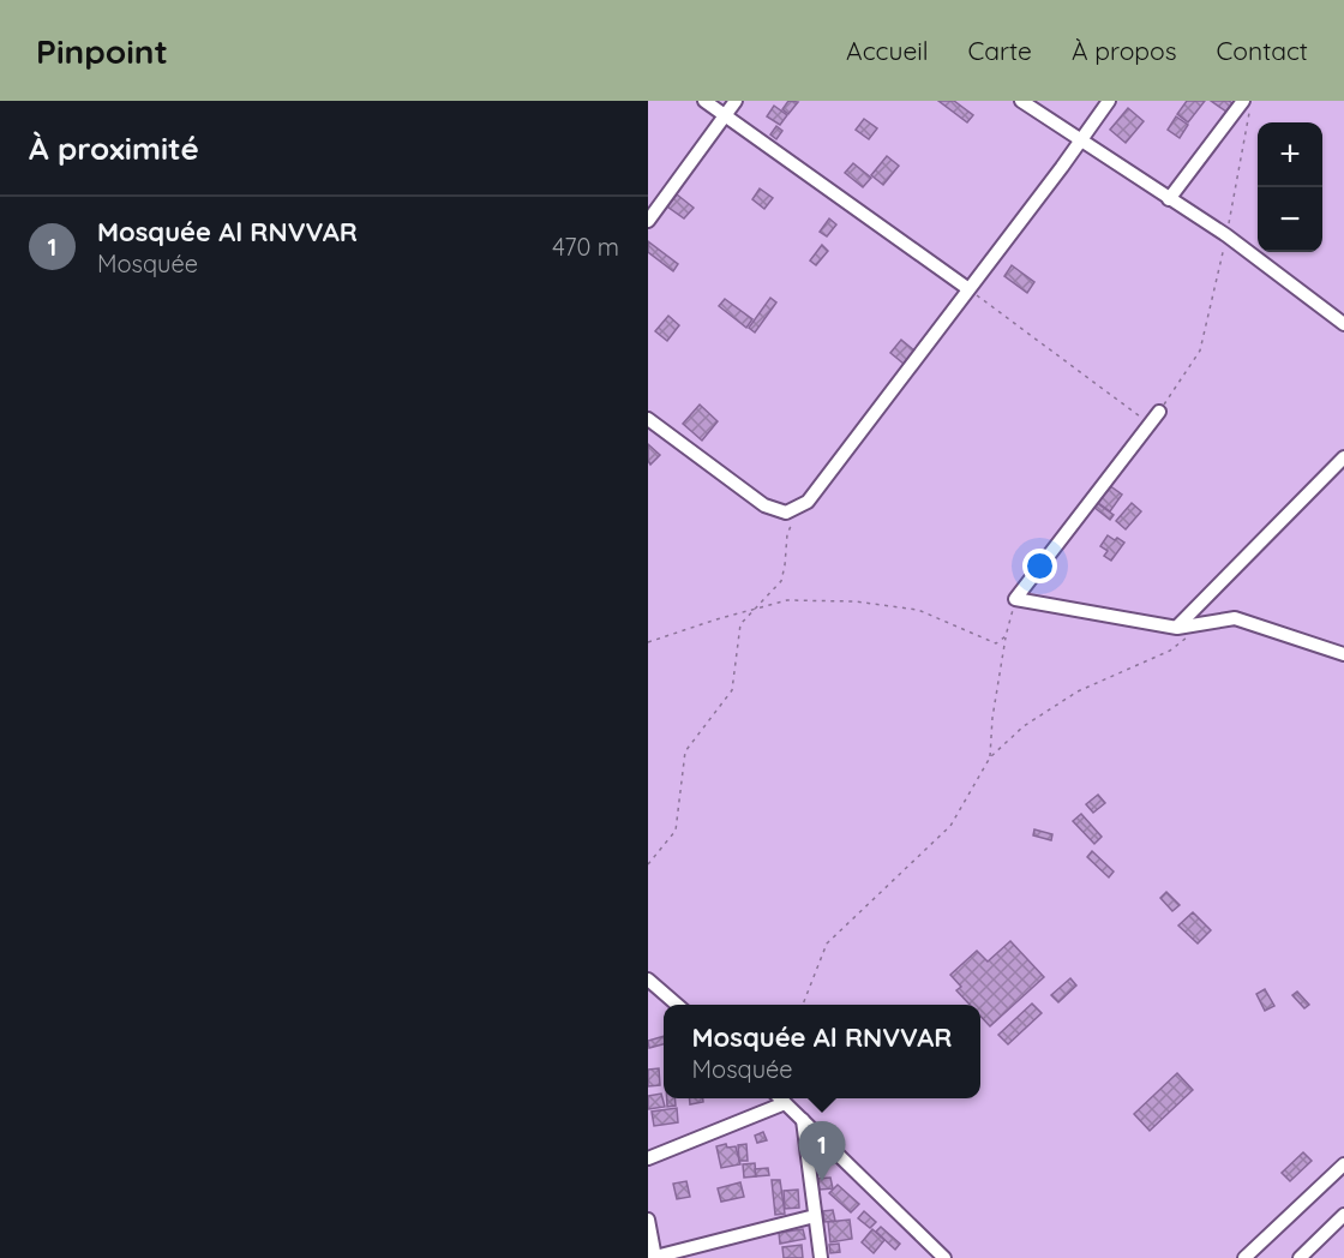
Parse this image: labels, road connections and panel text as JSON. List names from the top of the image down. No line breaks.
{"page":{"header":"Pinpoint","nav":["Accueil","Carte","À propos","Contact"],"heading":"À proximité","map_buttons":["+","−"],"list":[{"mark":"1","name":"Mosquée Al RNVVAR","note":"Mosquée","value":"470 m"}],"popup":["Mosquée Al RNVVAR","Mosquée"],"pins":"1"}}
